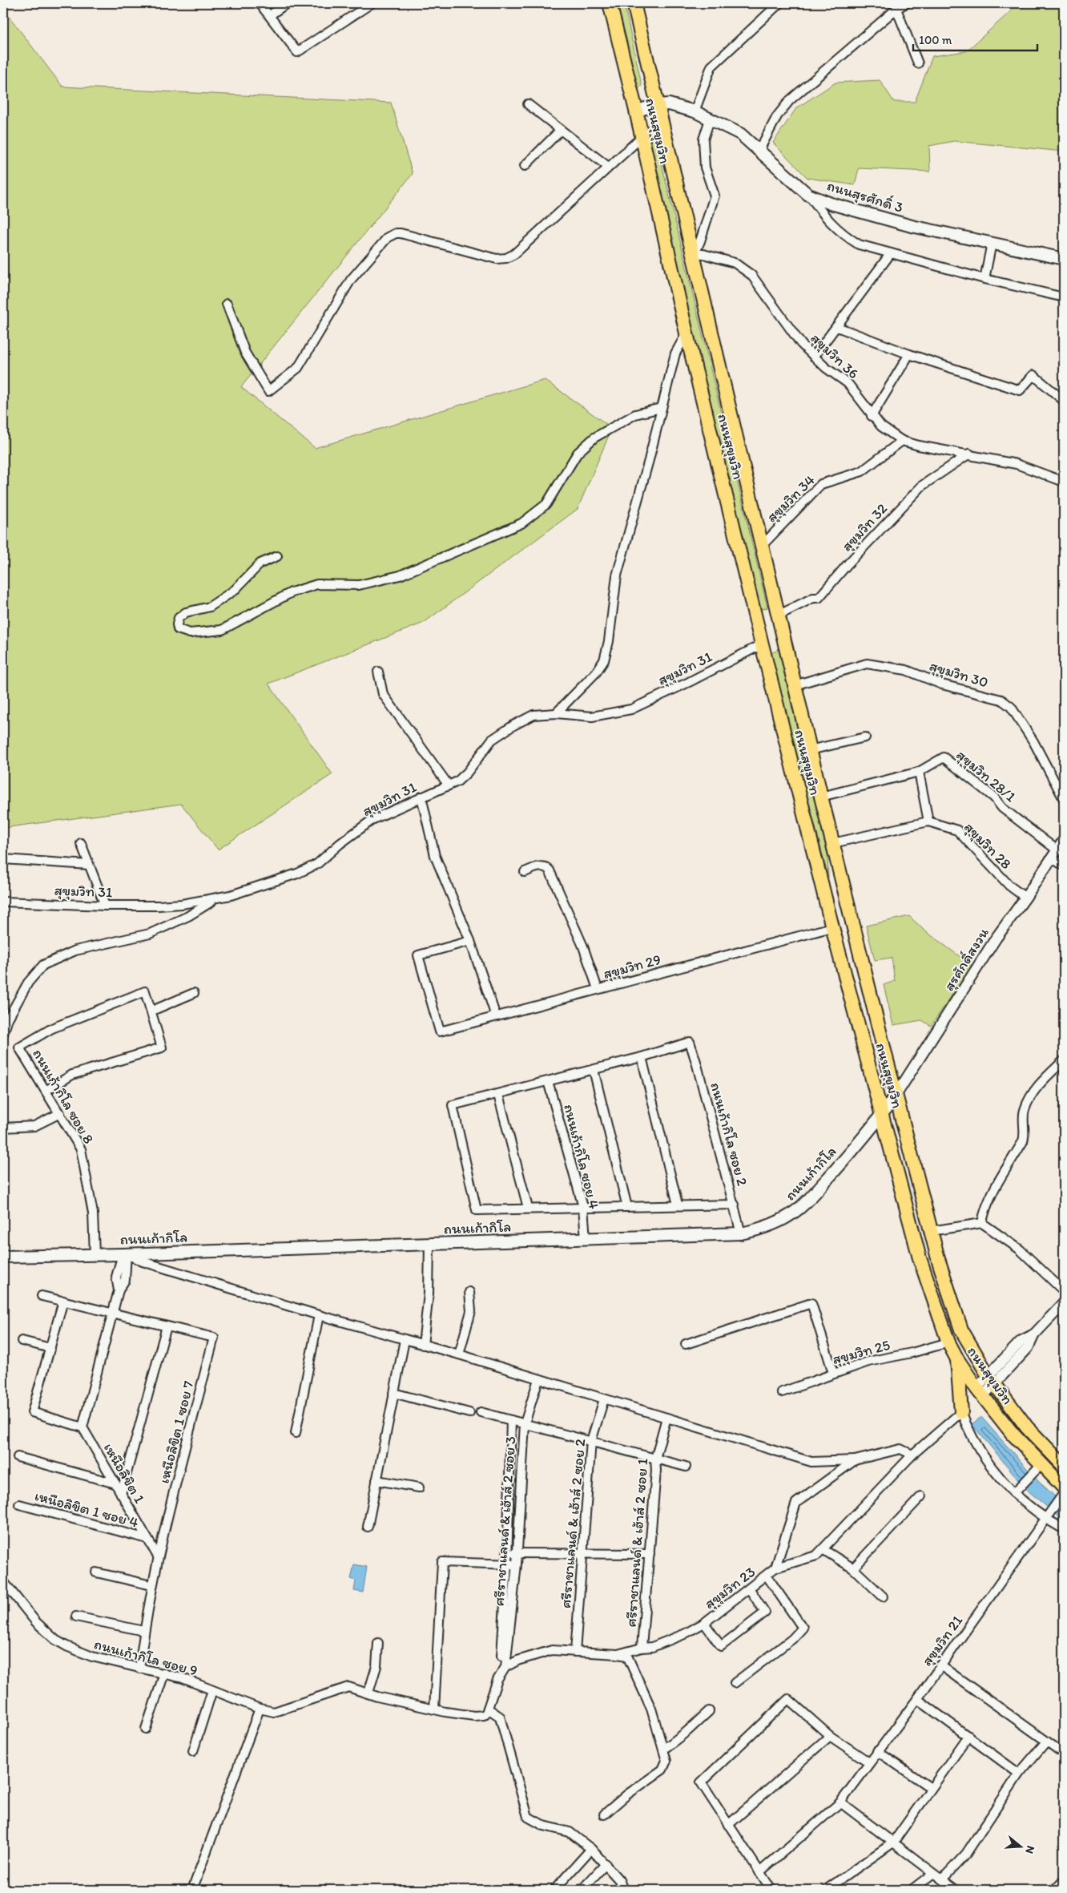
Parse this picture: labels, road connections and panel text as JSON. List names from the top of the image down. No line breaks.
{"streets":{"highway":["ถนนสุขุมวิท"],"main road":["ถนนสุรศักดิ์ 3","ถนนเก้ากิโล"],"street":["สุขุมวิท 36","สุขุมวิท 34","สุขุมวิท 32","สุขุมวิท 31","สุขุมวิท 30","สุขุมวิท 28/1","สุขุมวิท 28","สุรศักดิ์สงวน","สุขุมวิท 29","ถนนเก้ากิโล ซอย 8","ถนนเก้ากิโล ซอย 2","ถนนเก้ากิโล ซอย 4","สุขุมวิท 25","เหนือลิขิต 1 ซอย 7","เหนือลิขิต 1","เหนือลิขิต 1 ซอย 4","ศรีราชาแลนด์ & เฮ้าส์ 2 ซอย 3","ศรีราชาแลนด์ & เฮ้าส์ 2 ซอย 2","ศรีราชาแลนด์ & เฮ้าส์ 2 ซอย 1","สุขุมวิท 23","สุขุมวิท 21","ถนนเก้ากิโล ซอย 9"]},"crossings":[["ถนนสุขุมวิท","ถนนสุรศักดิ์ 3"],["ถนนสุขุมวิท","สุขุมวิท 36"],["ถนนสุขุมวิท","สุขุมวิท 34"],["ถนนสุขุมวิท","สุขุมวิท 32"],["ถนนสุขุมวิท","สุขุมวิท 31"],["ถนนสุขุมวิท","สุขุมวิท 30"],["ถนนสุขุมวิท","สุขุมวิท 28/1"],["ถนนสุขุมวิท","สุขุมวิท 28"],["ถนนสุขุมวิท","สุรศักดิ์สงวน"],["ถนนสุขุมวิท","สุขุมวิท 29"],["ถนนสุขุมวิท","ถนนเก้ากิโล"],["ถนนสุขุมวิท","สุขุมวิท 25"],["ถนนสุขุมวิท","สุขุมวิท 21"],["สุขุมวิท 36","สุขุมวิท 34"],["สุขุมวิท 36","สุขุมวิท 32"],["สุขุมวิท 28/1","สุรศักดิ์สงวน"],["สุขุมวิท 28","สุรศักดิ์สงวน"],["สุรศักดิ์สงวน","ถนนเก้ากิโล"],["ถนนเก้ากิโล ซอย 8","ถนนเก้ากิโล"],["ถนนเก้ากิโล ซอย 2","ถนนเก้ากิโล"],["ถนนเก้ากิโล ซอย 4","ถนนเก้ากิโล"],["เหนือลิขิต 1 ซอย 7","เหนือลิขิต 1"],["เหนือลิขิต 1","เหนือลิขิต 1 ซอย 4"],["ศรีราชาแลนด์ & เฮ้าส์ 2 ซอย 3","สุขุมวิท 23"],["ศรีราชาแลนด์ & เฮ้าส์ 2 ซอย 2","สุขุมวิท 23"],["ศรีราชาแลนด์ & เฮ้าส์ 2 ซอย 1","สุขุมวิท 23"]],"scale_bar":"100 m","north":"right"}
